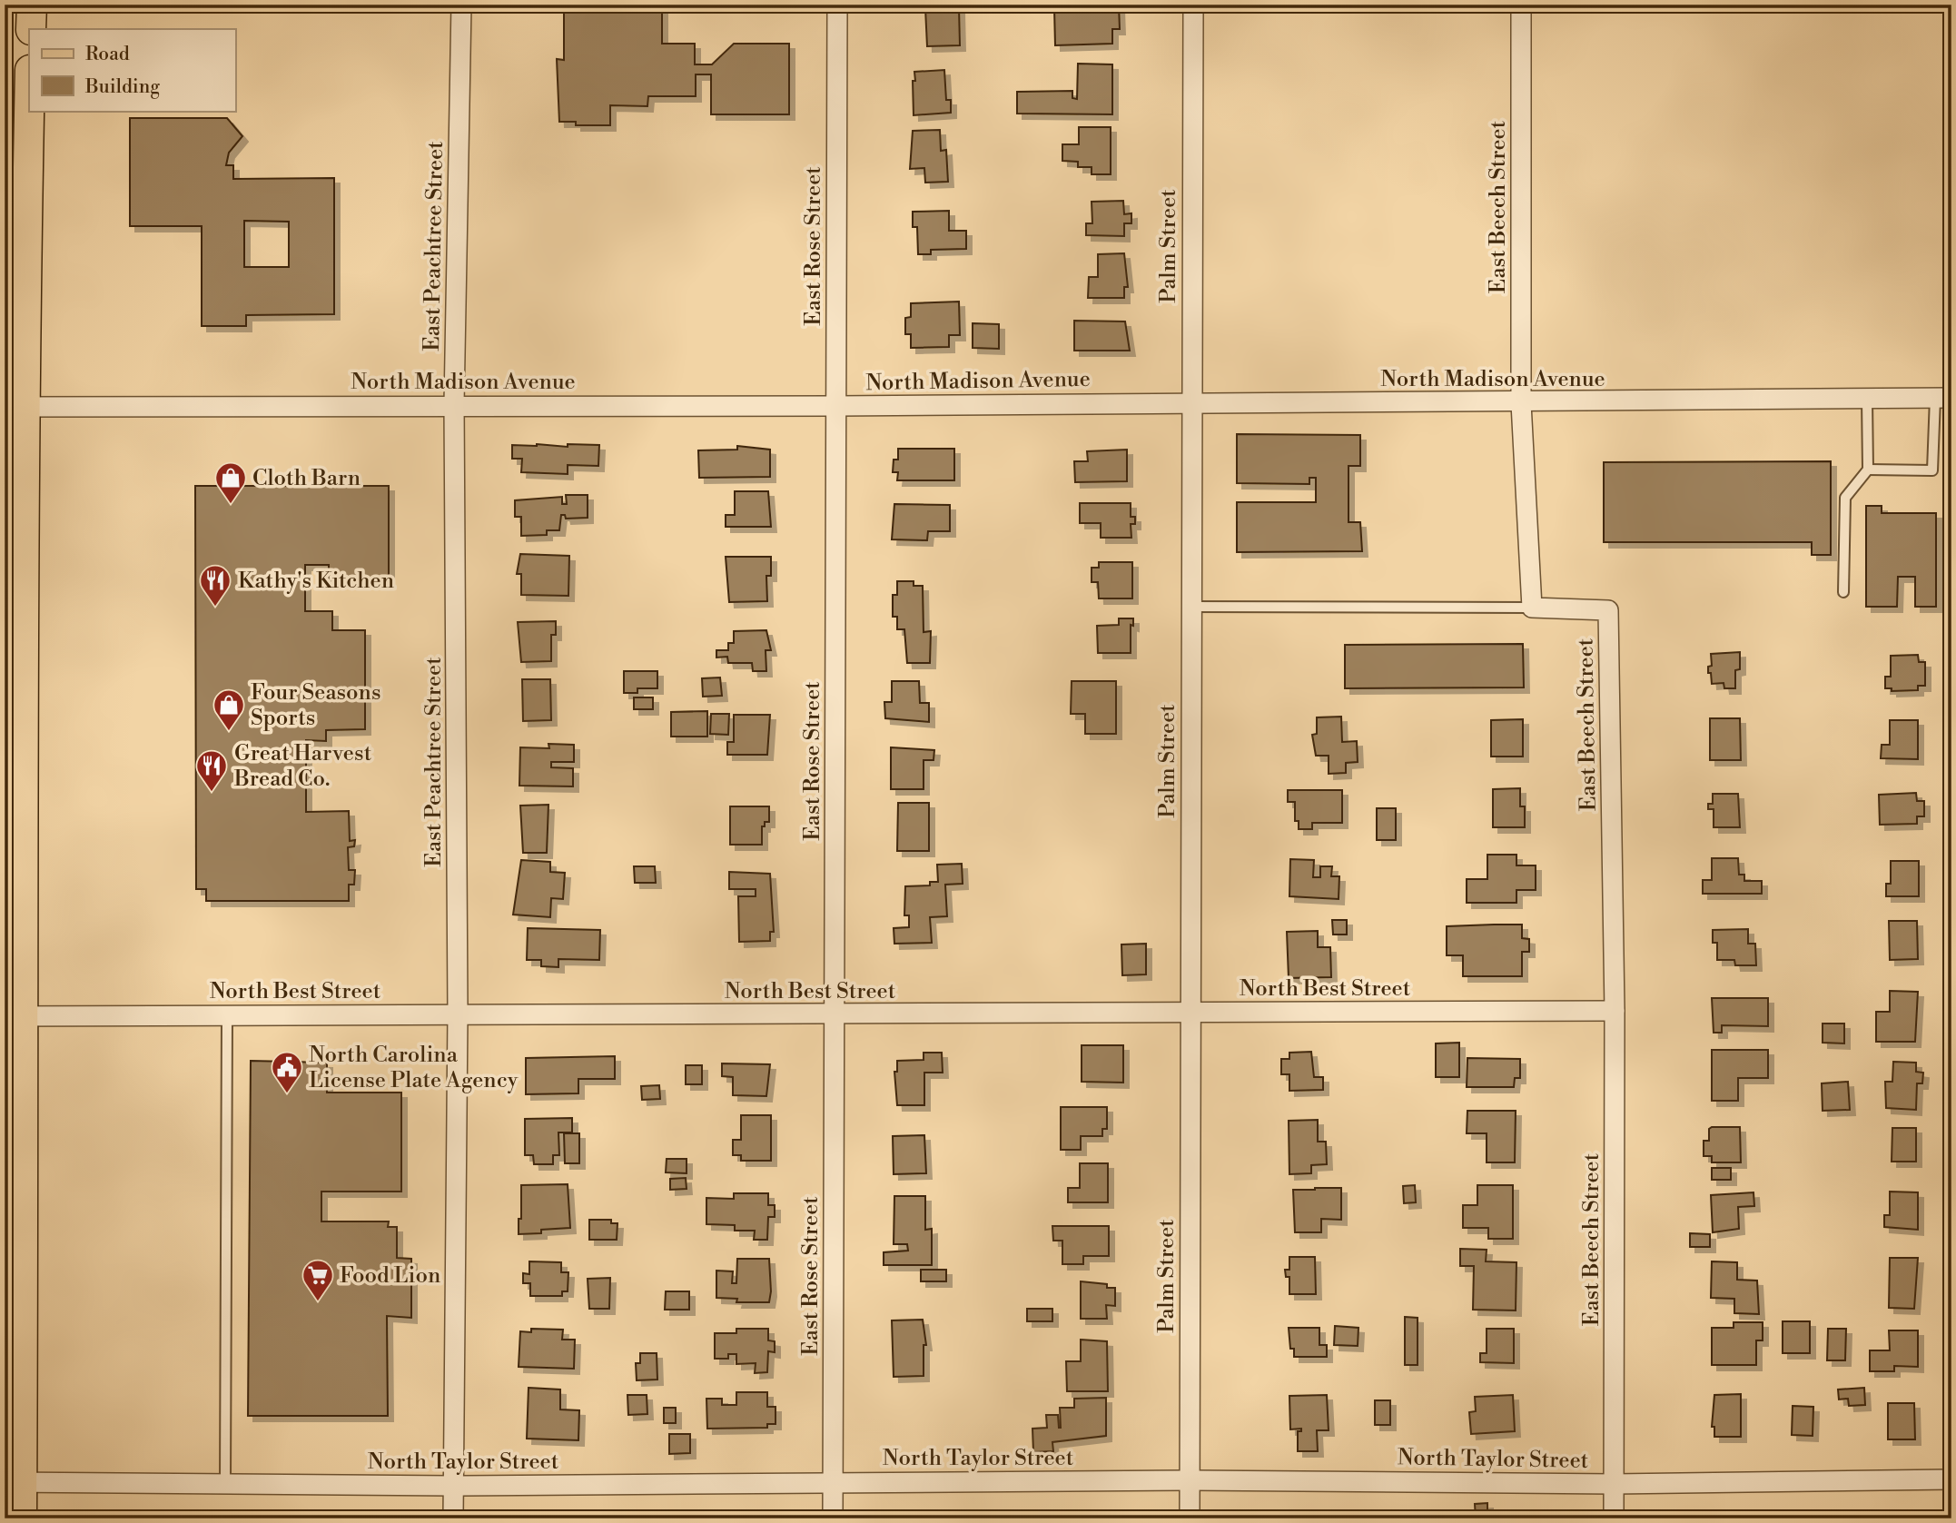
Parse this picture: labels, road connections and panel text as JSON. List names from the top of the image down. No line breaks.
{"streets":{"street":["East Beech Street","East Peachtree Street","East Rose Street","Palm Street","North Madison Avenue","North Best Street","North Taylor Street"]},"crossings":[["East Beech Street","North Madison Avenue"],["East Beech Street","North Best Street"],["East Beech Street","North Taylor Street"],["East Peachtree Street","North Madison Avenue"],["East Peachtree Street","North Best Street"],["East Peachtree Street","North Taylor Street"],["East Rose Street","North Madison Avenue"],["East Rose Street","North Best Street"],["East Rose Street","North Taylor Street"],["Palm Street","North Madison Avenue"],["Palm Street","North Best Street"],["Palm Street","North Taylor Street"]],"places":{"shop":["Cloth Barn","Four Seasons Sports"],"restaurant":["Kathy's Kitchen","Great Harvest Bread Co."],"public building":["North Carolina License Plate Agency"],"supermarket":["Food Lion"]},"legend":["Road","Building"]}
